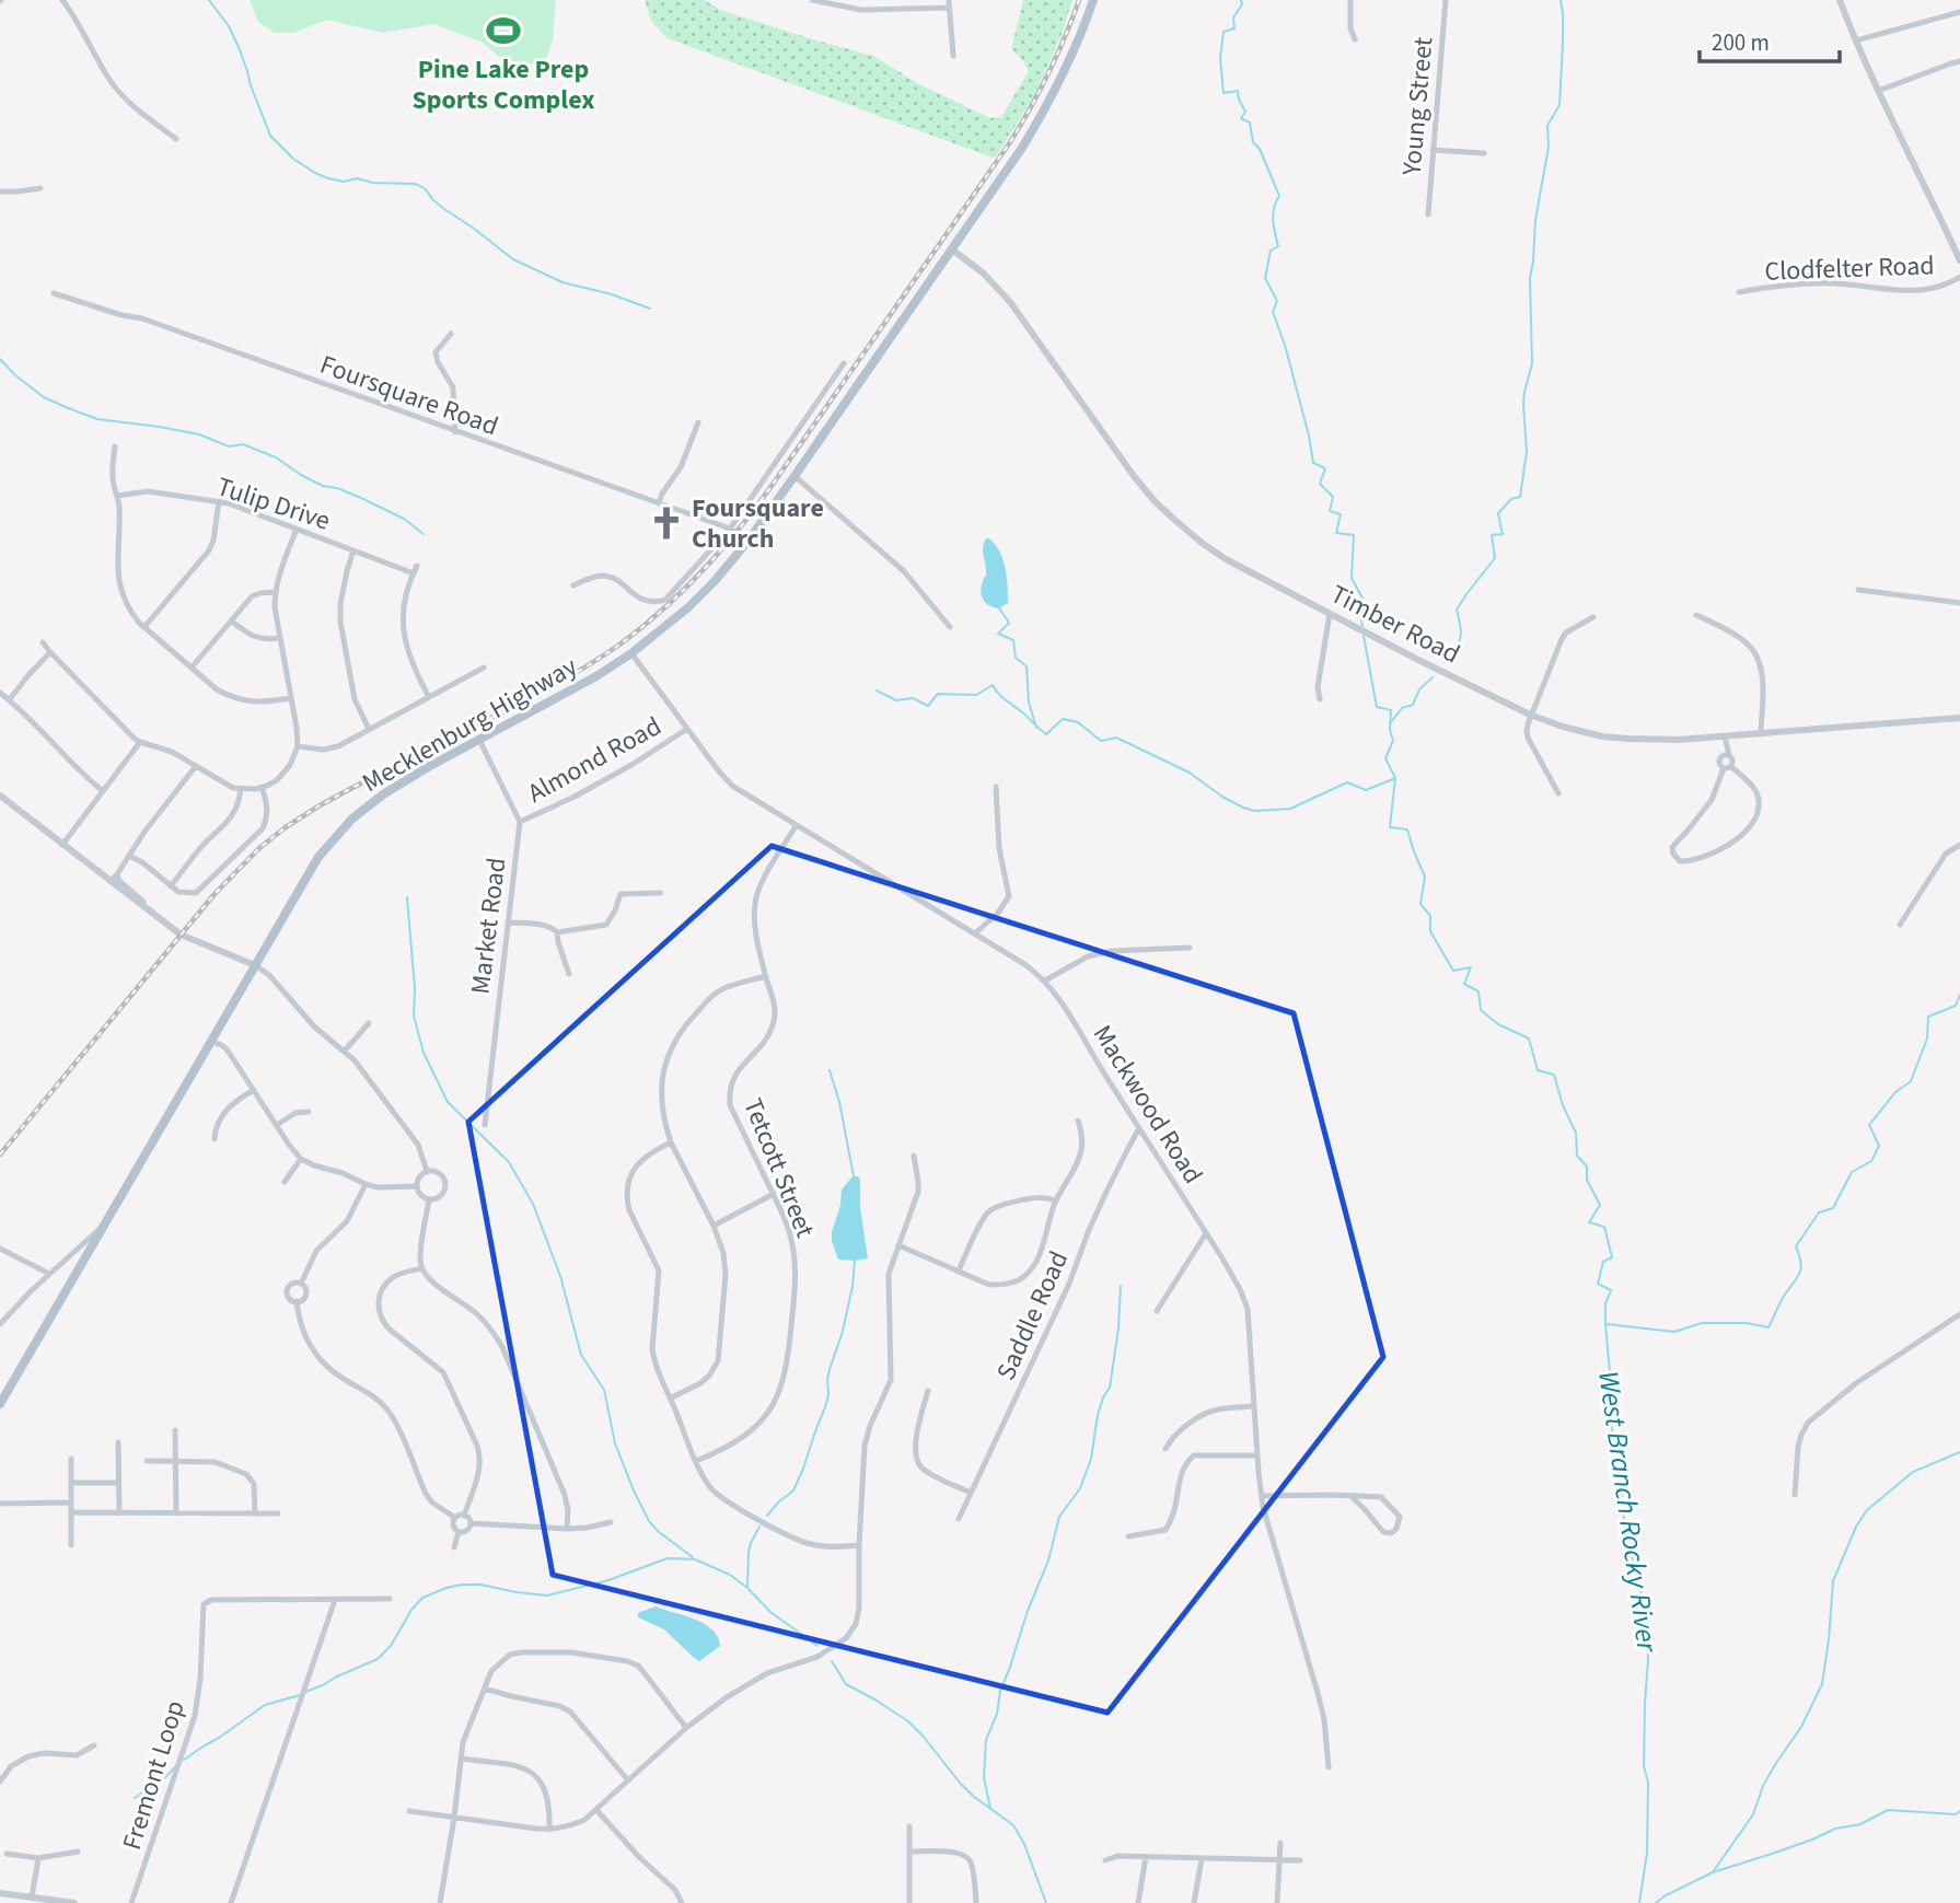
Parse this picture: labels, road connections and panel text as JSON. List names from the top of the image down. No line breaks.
{"streets":{"main road":["Mecklenburg Highway"],"street":["Young Street","Clodfelter Road","Foursquare Road","Tulip Drive","Timber Road","Almond Road","Market Road","Mackwood Road","Tetcott Street","Saddle Road","Fremont Loop"]},"crossings":[["Foursquare Road","Mecklenburg Highway"],["Timber Road","Mecklenburg Highway"],["Mecklenburg Highway","Market Road"],["Mecklenburg Highway","Mackwood Road"],["Almond Road","Market Road"],["Almond Road","Mackwood Road"],["Mackwood Road","Tetcott Street"],["Mackwood Road","Saddle Road"]],"water":["West Branch Rocky River"],"places":{"sports":["Pine Lake Prep Sports Complex"],"church":["Foursquare Church"]},"scale_bar":"200 m"}
